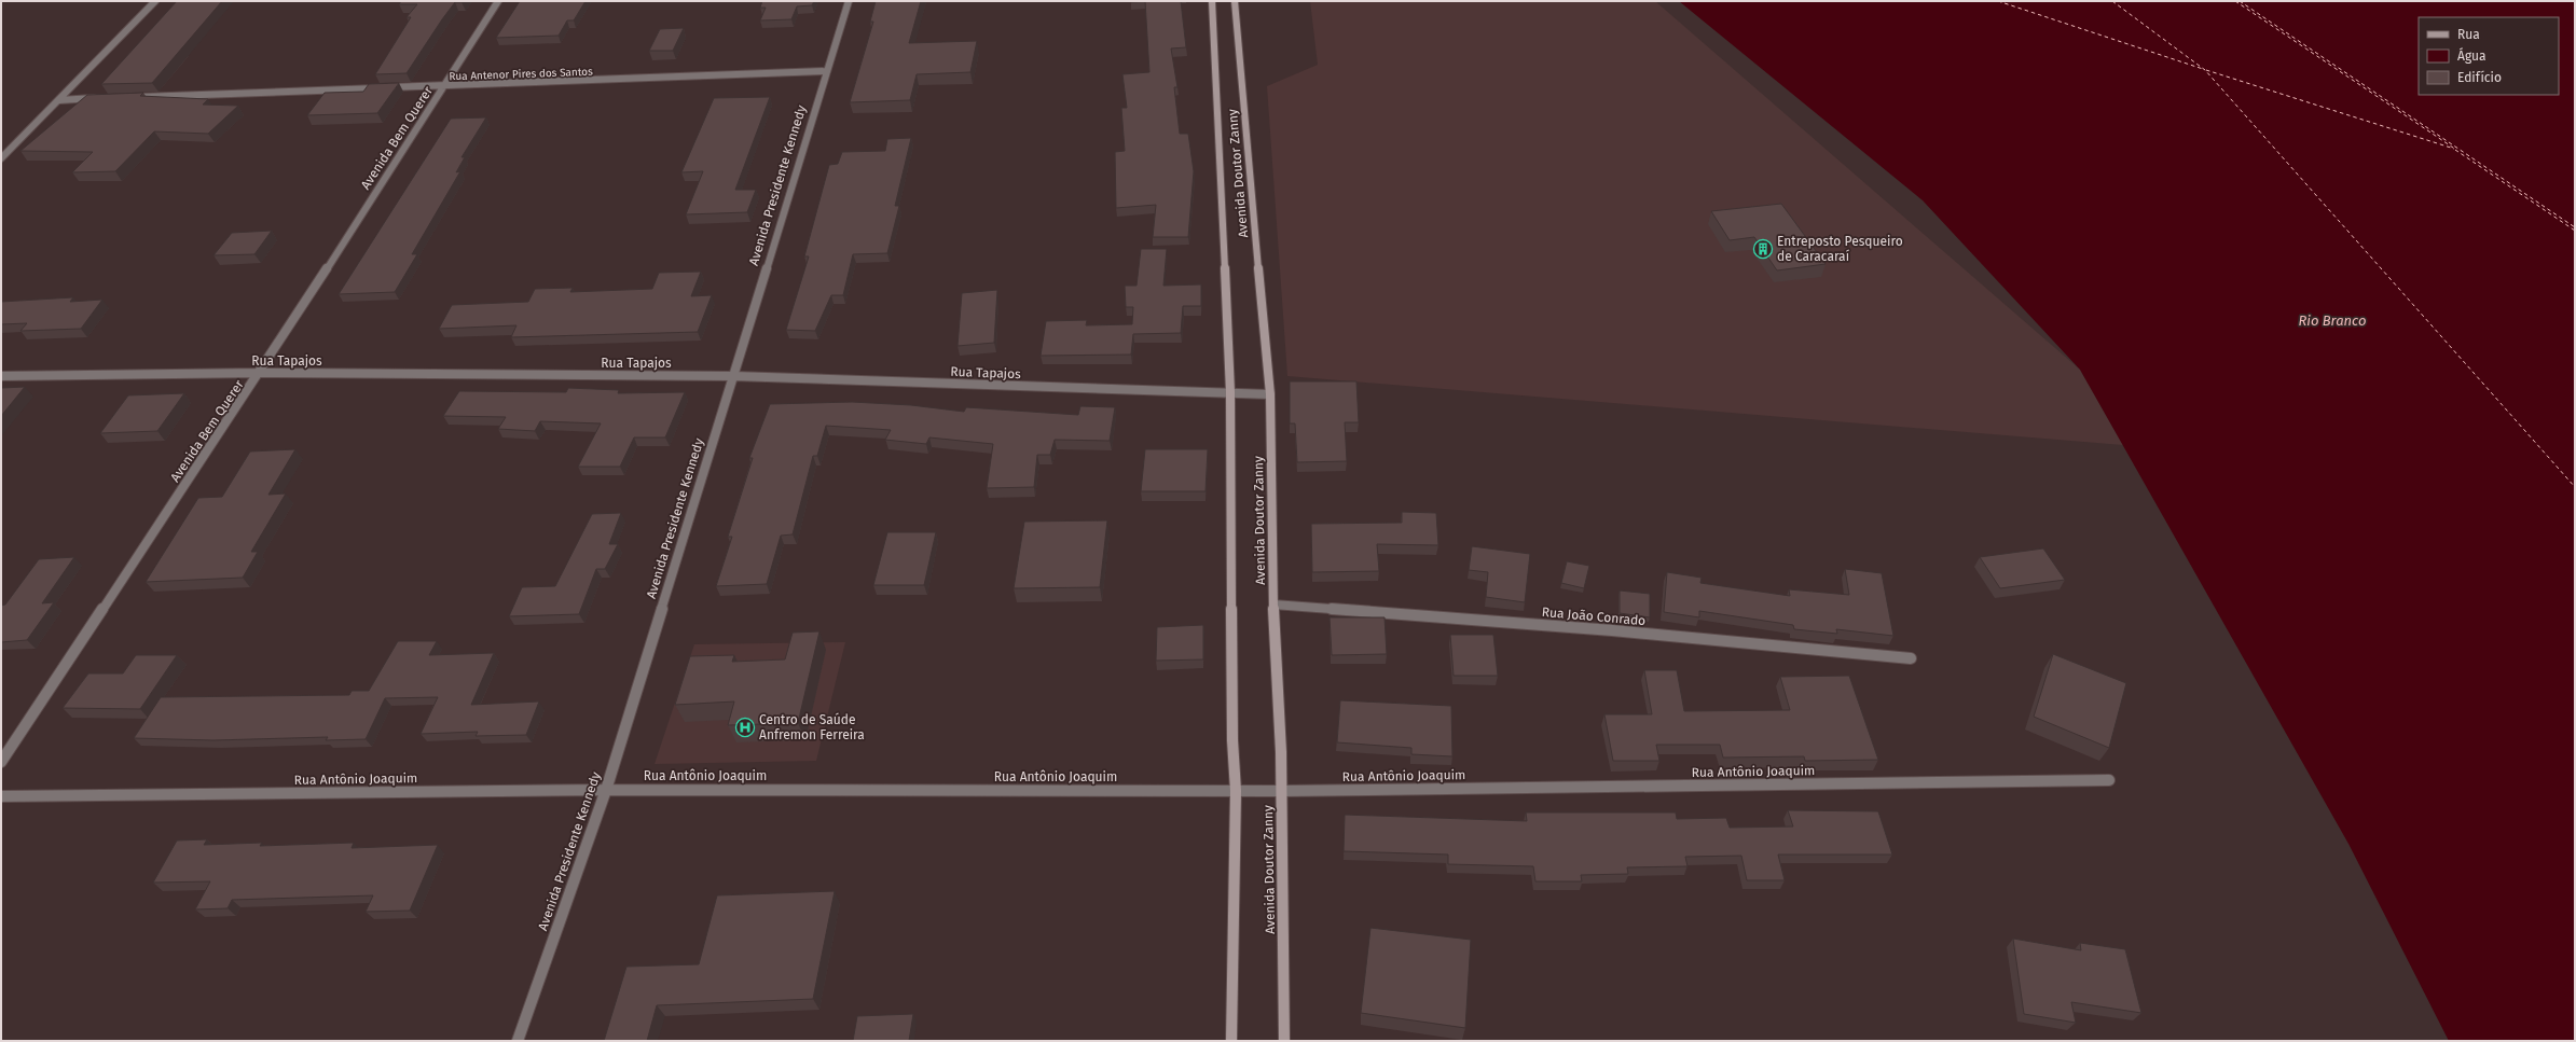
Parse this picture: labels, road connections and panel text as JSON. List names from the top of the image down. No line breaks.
{"streets":{"street":["Rua Antenor Pires dos Santos","Avenida Bem Querer","Avenida Doutor Zanny","Avenida Presidente Kennedy","Rua Tapajos","Rua João Conrado","Rua Antônio Joaquim"]},"crossings":[["Rua Antenor Pires dos Santos","Avenida Bem Querer"],["Rua Antenor Pires dos Santos","Avenida Presidente Kennedy"],["Avenida Bem Querer","Rua Tapajos"],["Avenida Doutor Zanny","Rua Tapajos"],["Avenida Doutor Zanny","Rua João Conrado"],["Avenida Doutor Zanny","Rua Antônio Joaquim"],["Avenida Presidente Kennedy","Rua Tapajos"],["Avenida Presidente Kennedy","Rua Antônio Joaquim"]],"water":["Rio Branco"],"places":{"building":["Entreposto Pesqueiro de Caracaraí"],"hospital":["Centro de Saúde Anfremon Ferreira"]},"legend":["Rua","Água","Edifício"]}
